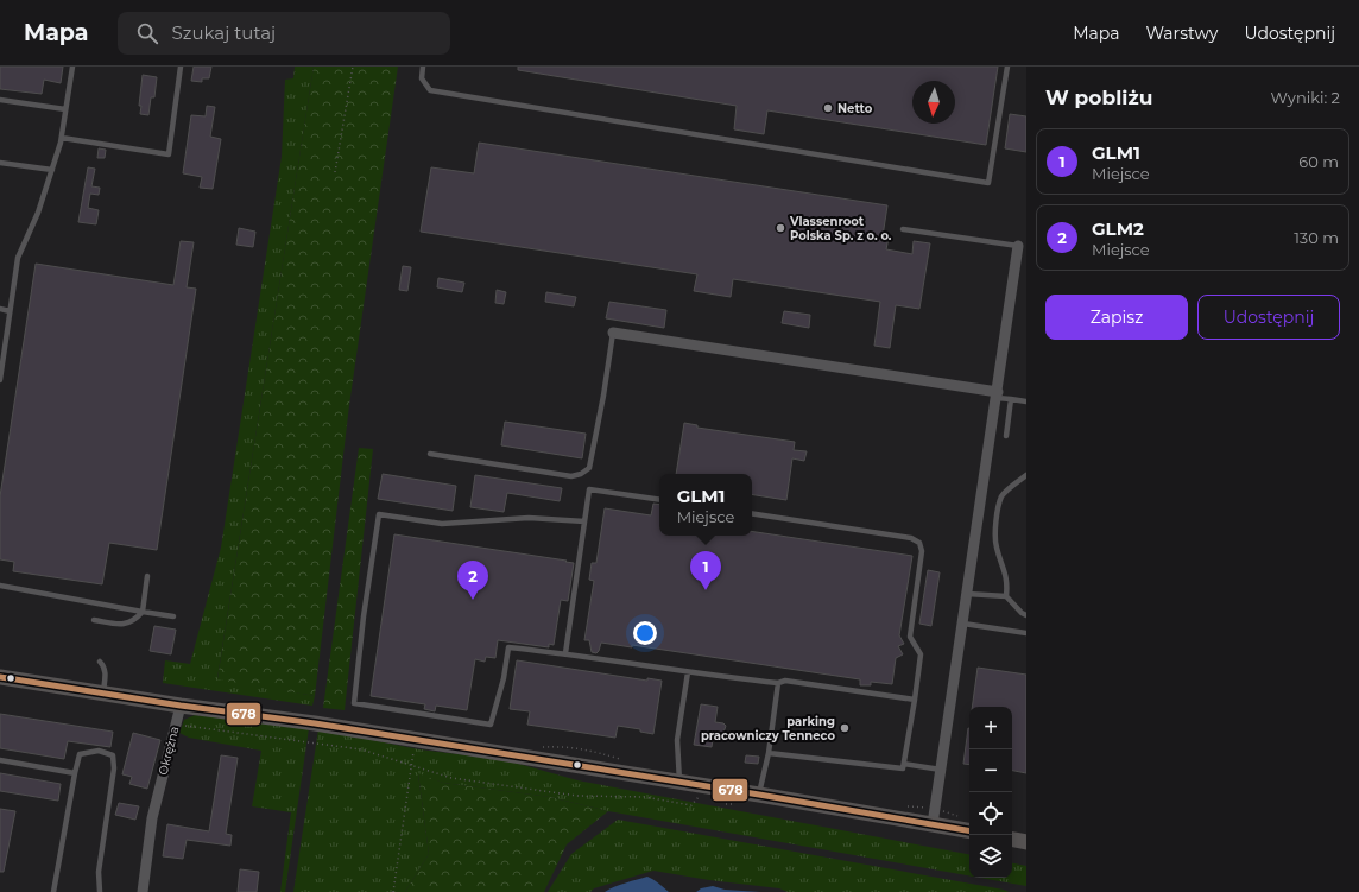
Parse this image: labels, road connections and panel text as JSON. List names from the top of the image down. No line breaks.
{"streets":{"street":["Okrężna"]},"places":["Netto","Vlassenroot Polska Sp. z o. o.","parking pracowniczy Tenneco"],"lines":["transit line 678"],"north":"bottom","page":{"header":"Mapa","search":"Szukaj tutaj","nav":["Mapa","Warstwy","Udostępnij"],"heading":["W pobliżu","Wyniki: 2"],"list":[{"mark":"1","name":"GLM1","note":"Miejsce","value":"60 m"},{"mark":"2","name":"GLM2","note":"Miejsce","value":"130 m"}],"buttons":["Zapisz","Udostępnij"],"popup":["GLM1","Miejsce"],"pins":["1","2"],"map_buttons":["+","−"]}}
